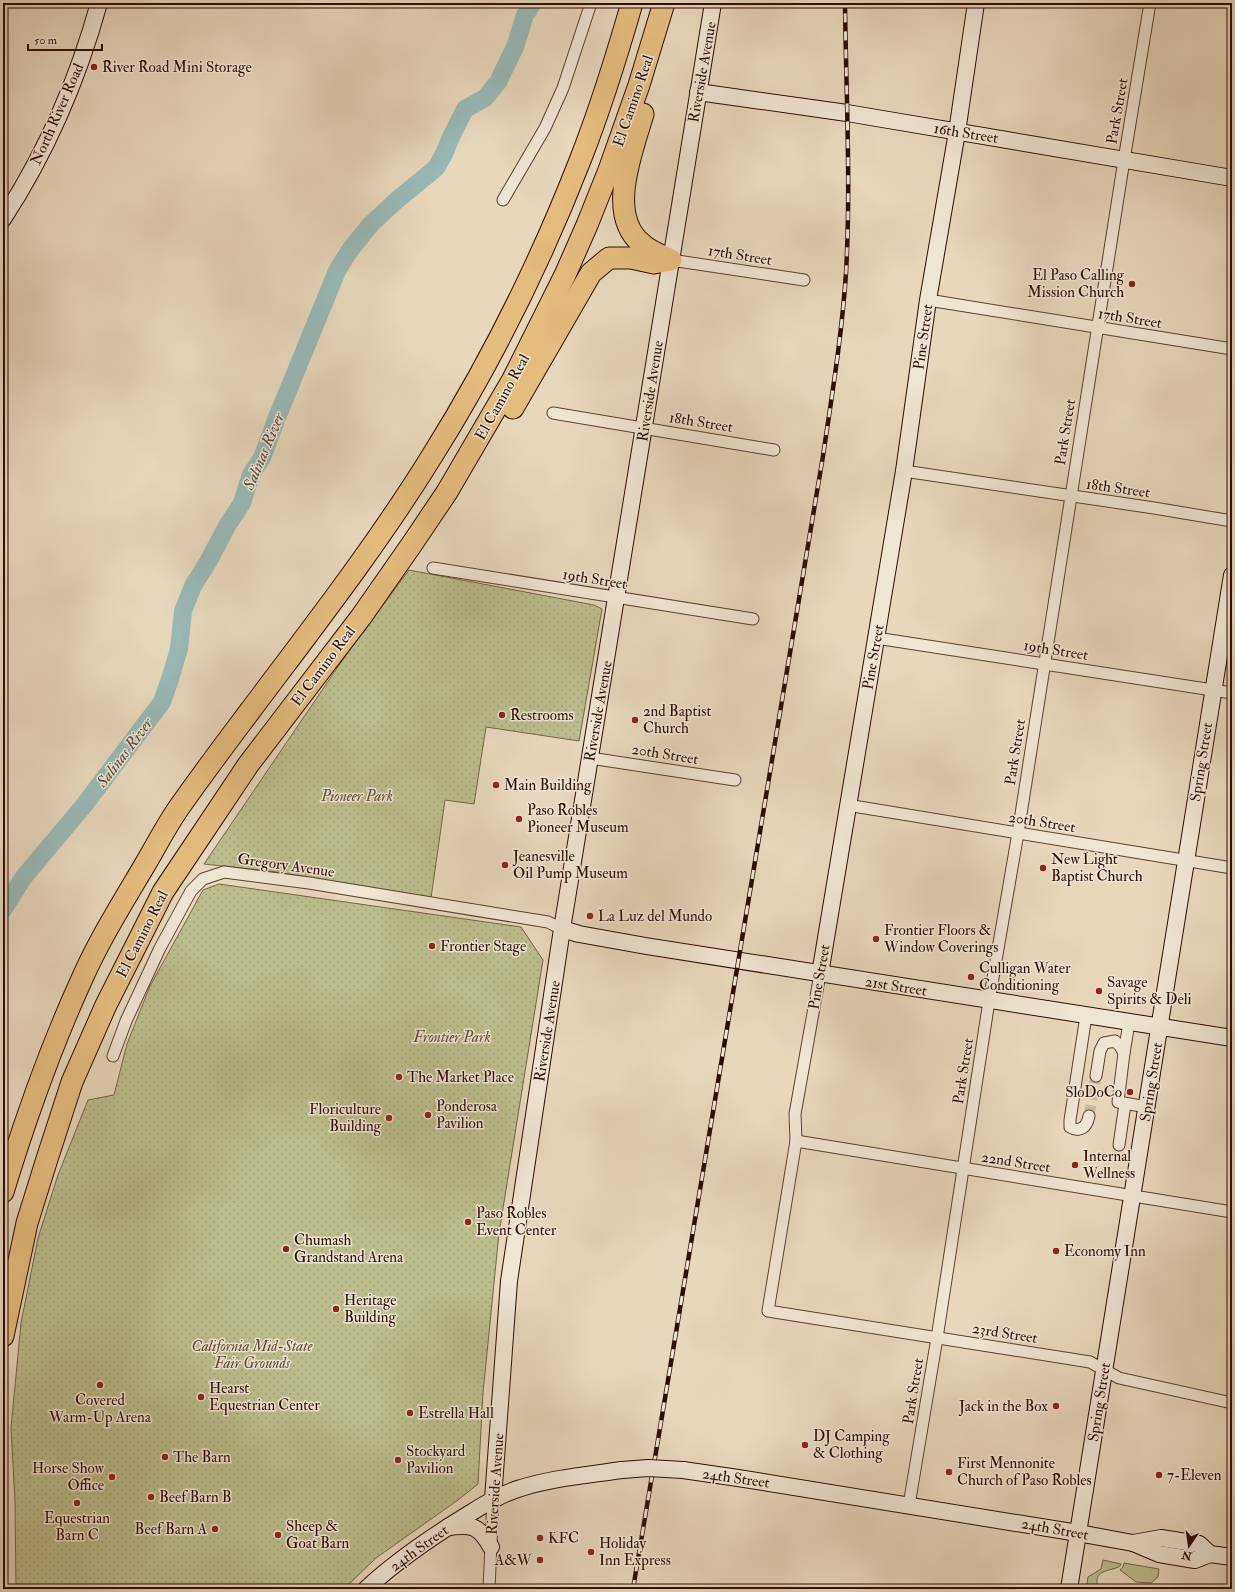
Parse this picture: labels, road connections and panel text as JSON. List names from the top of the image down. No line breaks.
{"streets":{"highway":["El Camino Real"],"main road":["Riverside Avenue","North River Road","16th Street","Pine Street","Spring Street","21st Street","24th Street"],"street":["Park Street","17th Street","18th Street","19th Street","20th Street","Gregory Avenue","22nd Street","23rd Street"]},"crossings":[["Riverside Avenue","16th Street"],["Riverside Avenue","17th Street"],["Riverside Avenue","18th Street"],["Riverside Avenue","19th Street"],["Riverside Avenue","20th Street"],["Riverside Avenue","Gregory Avenue"],["Riverside Avenue","21st Street"],["Riverside Avenue","24th Street"],["Park Street","16th Street"],["Park Street","17th Street"],["Park Street","18th Street"],["Park Street","19th Street"],["Park Street","20th Street"],["Park Street","21st Street"],["Park Street","22nd Street"],["Park Street","23rd Street"],["Park Street","24th Street"],["16th Street","Pine Street"],["17th Street","Pine Street"],["Pine Street","18th Street"],["Pine Street","19th Street"],["Pine Street","20th Street"],["Pine Street","21st Street"],["Pine Street","22nd Street"],["Pine Street","23rd Street"],["19th Street","Spring Street"],["20th Street","Spring Street"],["Spring Street","21st Street"],["Spring Street","22nd Street"],["Spring Street","23rd Street"],["Spring Street","24th Street"],["Gregory Avenue","21st Street"]],"water":["Salinas River"],"parks":["Pioneer Park","Frontier Park","California Mid-State Fair Grounds"],"places":["River Road Mini Storage","El Paso Calling Mission Church","Restrooms","2nd Baptist Church","Main Building","Paso Robles Pioneer Museum","Jeanesville Oil Pump Museum","New Light Baptist Church","La Luz del Mundo","Frontier Floors & Window Coverings","Frontier Stage","Culligan Water Conditioning","Savage Spirits & Deli","The Market Place","SloDoCo","Ponderosa Pavilion","Floriculture Building","Internal Wellness","Paso Robles Event Center","Chumash Grandstand Arena","Economy Inn","Heritage Building","Covered Warm-Up Arena","Hearst Equestrian Center","Jack in the Box","Estrella Hall","DJ Camping & Clothing","The Barn","Stockyard Pavilion","First Mennonite Church of Paso Robles","7-Eleven","Horse Show Office","Beef Barn B","Equestrian Barn C","Beef Barn A","Sheep & Goat Barn","KFC","Holiday Inn Express","A&W"],"scale_bar":"50 m","north":"bottom"}
